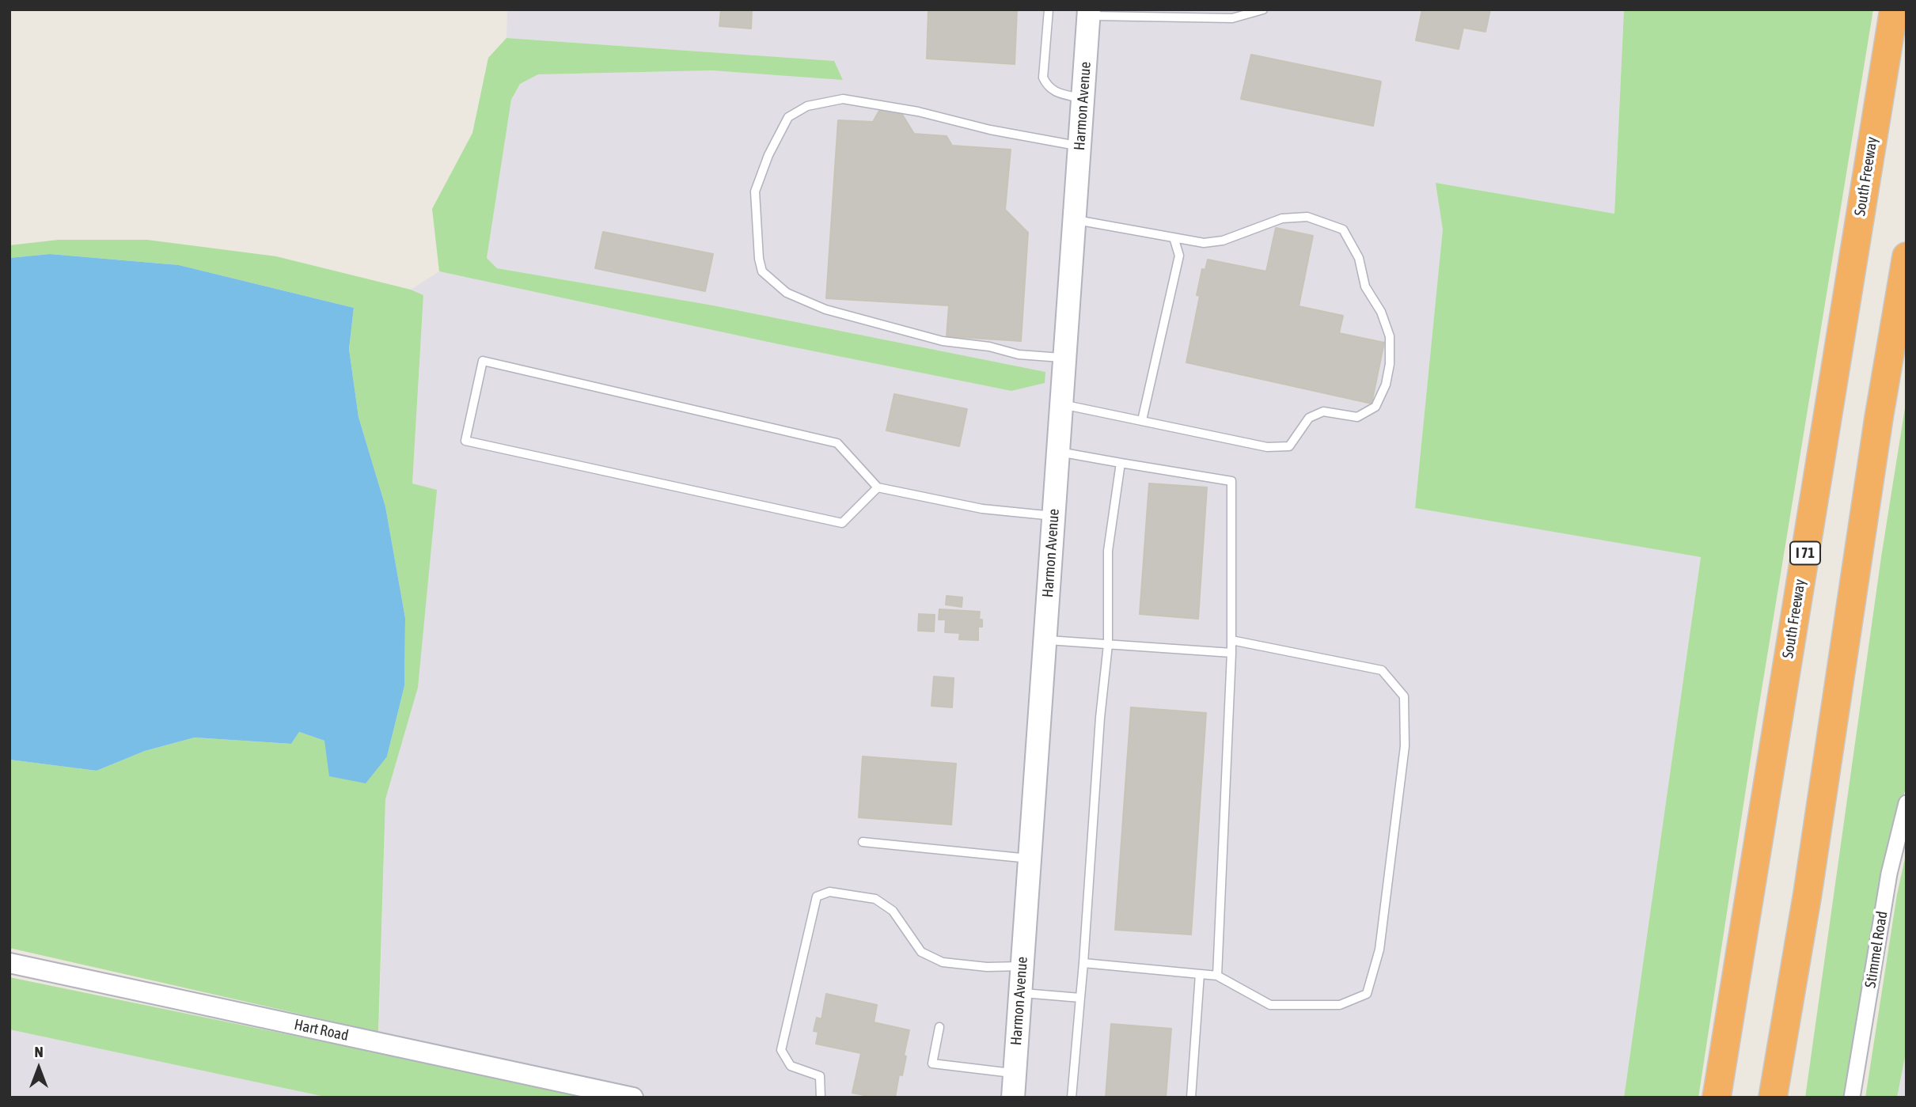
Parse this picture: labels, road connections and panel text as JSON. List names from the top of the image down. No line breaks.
{"streets":{"highway":["South Freeway","I 71"],"main road":["Harmon Avenue"],"street":["Stimmel Road","Hart Road"]},"north":"top"}
